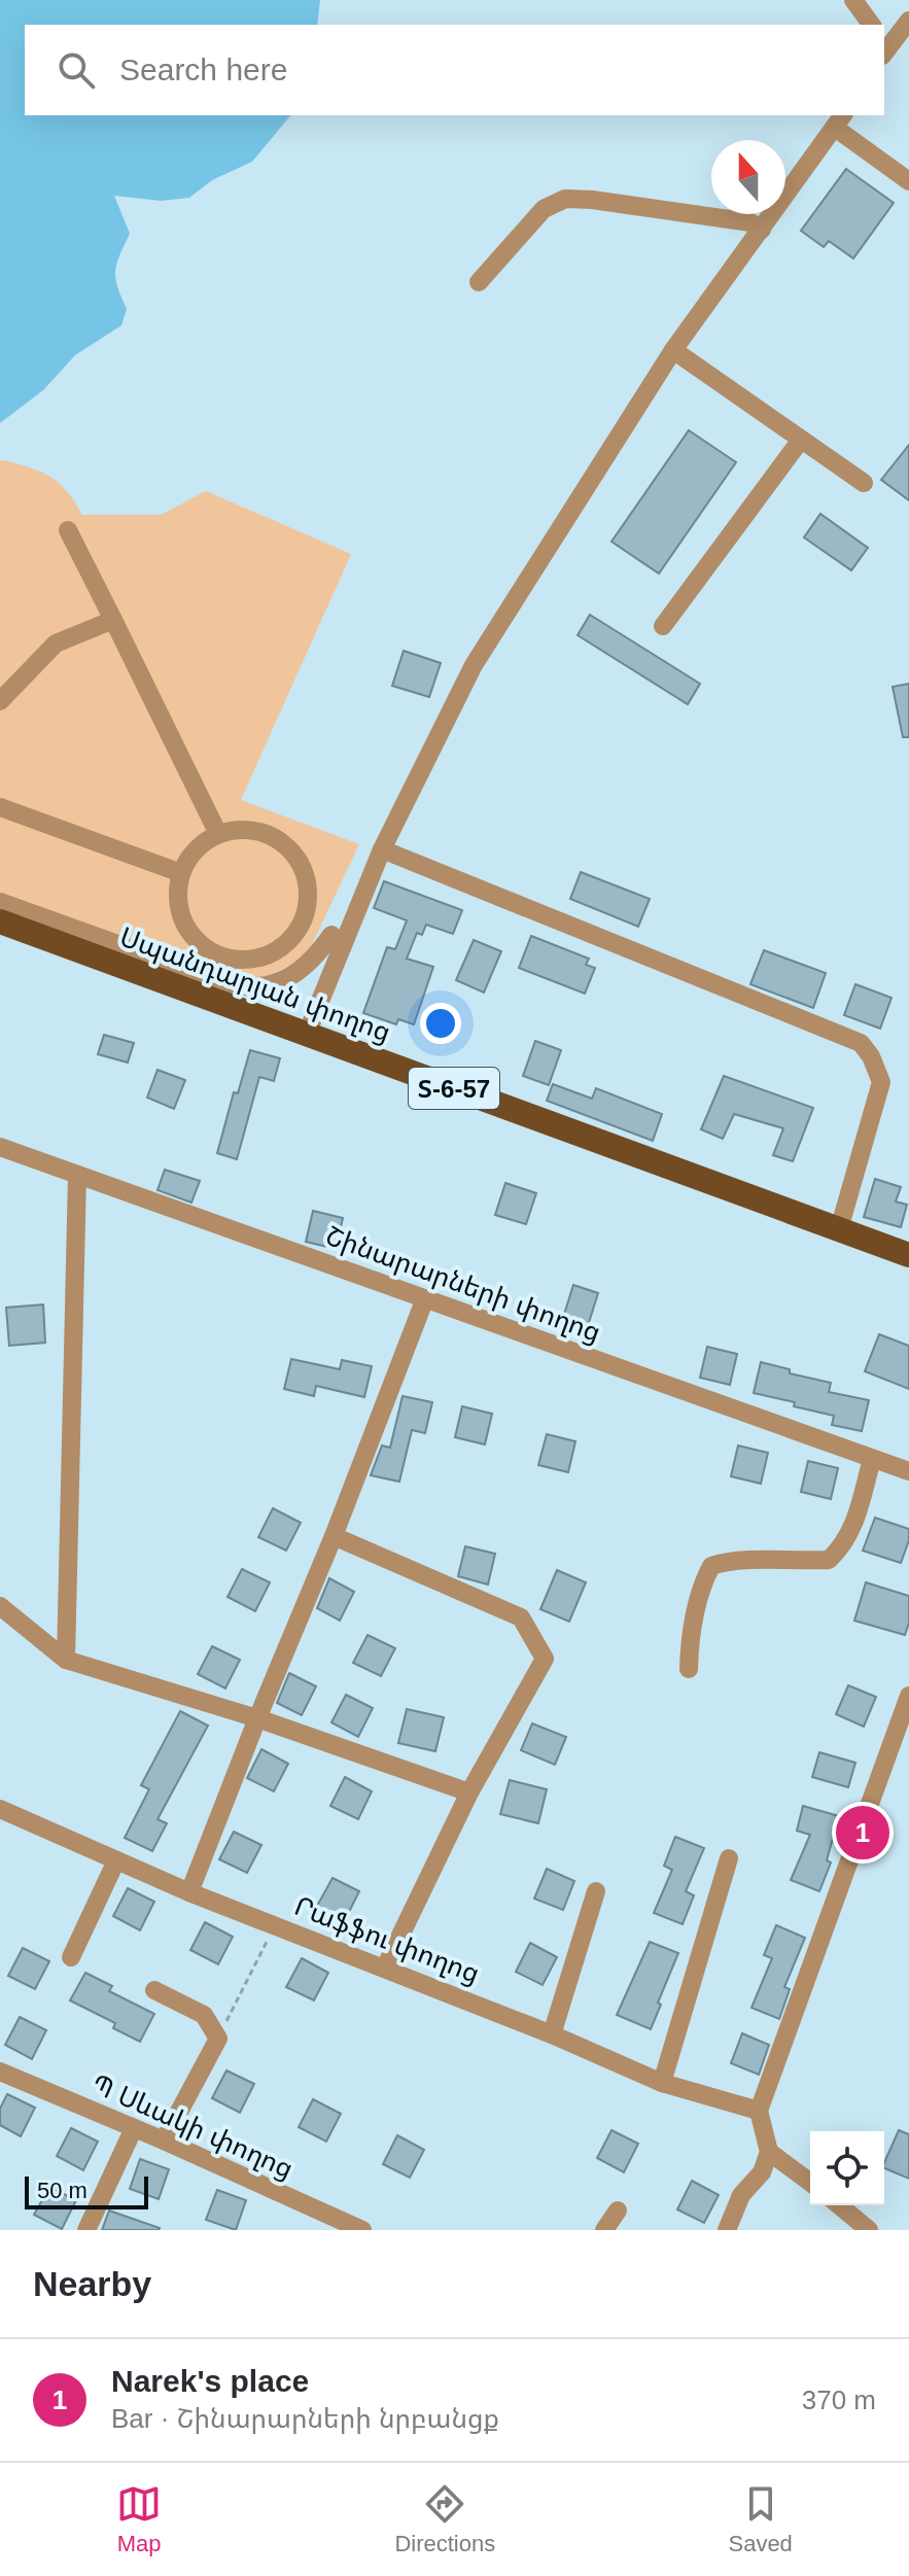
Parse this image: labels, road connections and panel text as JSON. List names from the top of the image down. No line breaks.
{"streets":{"main road":["Սպանդարյան փողոց","Տ-6-57"],"street":["Շինարարների փողոց","Րաֆֆու փողոց","Պ Սևակի փողոց"]},"scale_bar":"50 m","north":"top","page":{"search":"Search here","pins":"1","scale":"50 m","heading":"Nearby","list":[{"mark":"1","name":"Narek's place","note":"Bar · Շինարարների նրբանցք","value":"370 m"}],"nav":["Map","Directions","Saved"]}}
